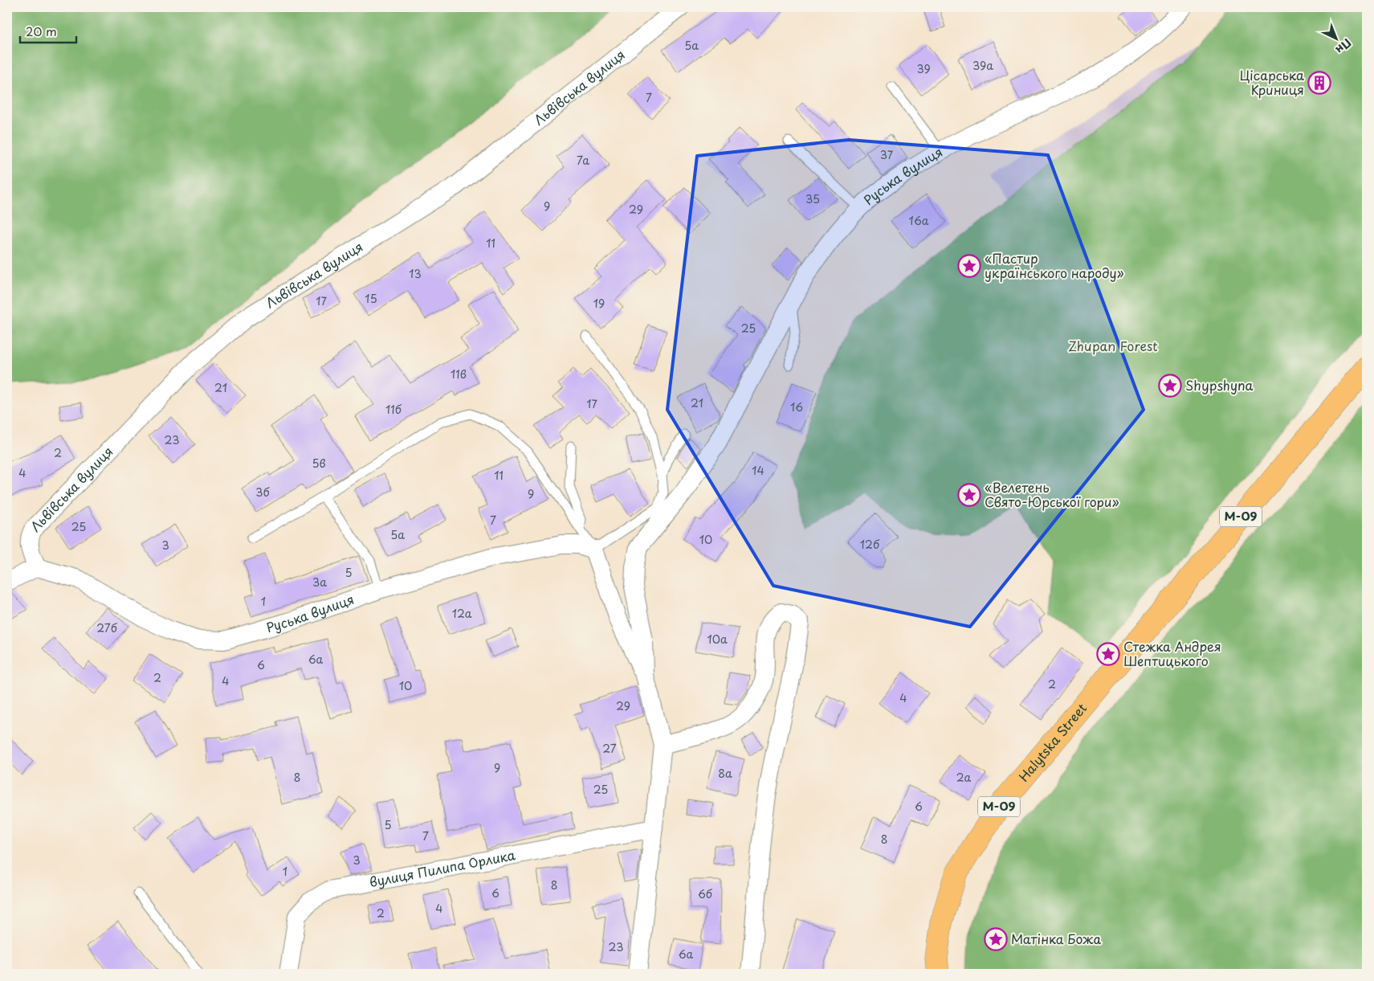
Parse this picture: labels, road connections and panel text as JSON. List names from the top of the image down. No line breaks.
{"streets":{"main road":["М-09","Halytska Street"],"street":["Львівська вулиця","Руська вулиця","вулиця Пилипа Орлика"]},"crossings":[["Львівська вулиця","Руська вулиця"]],"parks":["Zhupan Forest"],"places":{"building":["Цісарська Криниця"],"place":["«Пастир українського народу»","Shypshyna","«Велетень Свято-Юрської гори»","Стежка Андрея Шептицького","Матінка Божа"]},"house_numbers":["5а","39а","39","7","37","7а","35","9","29","16а","11","13","15","17","19","25","11в","21","21","17","16","11б","23","2","5в","14","4","11","3б","9","7","25","5а","10","12б","3","5","3а","1","12а","27б","10а","6а","6","2","4","2","10","4","29","27","9","8а","8","2а","25","6","5","7","8","3","1","8","6","6б","4","2","23","6а"],"scale_bar":"20 m","north":"bottom right"}
